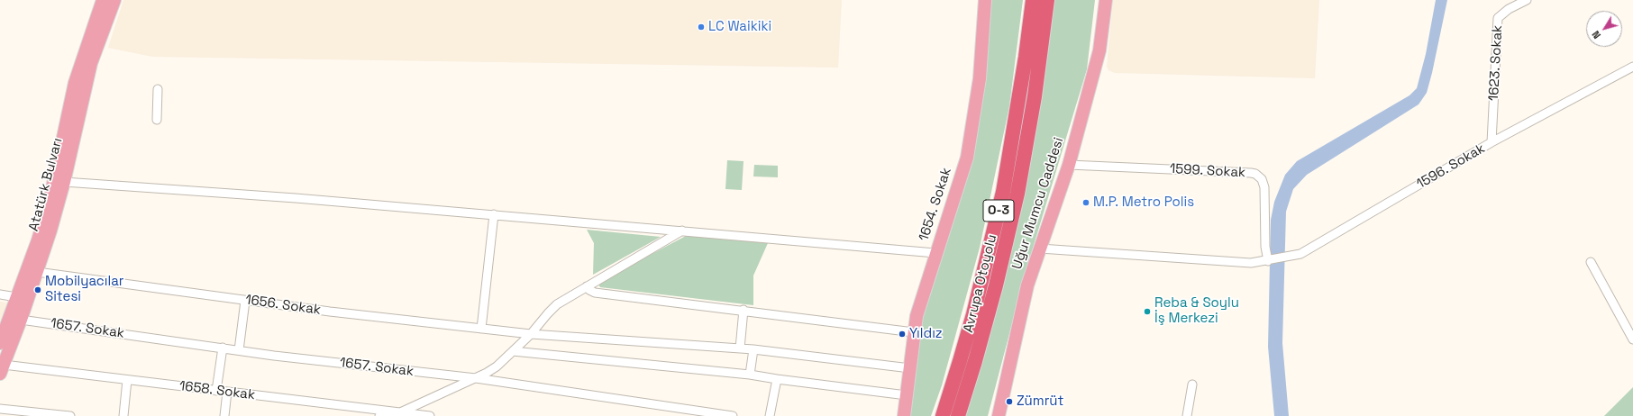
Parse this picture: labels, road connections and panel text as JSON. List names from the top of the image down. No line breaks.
{"streets":{"highway":["O-3","Avrupa Otoyolu"],"main road":["Atatürk Bulvarı","Uğur Mumcu Caddesi","1654. Sokak"],"street":["1623. Sokak","1596. Sokak","1599. Sokak","1656. Sokak","1657. Sokak","1658. Sokak"]},"crossings":[["1623. Sokak","1596. Sokak"],["1596. Sokak","1599. Sokak"],["1596. Sokak","Uğur Mumcu Caddesi"],["1599. Sokak","Uğur Mumcu Caddesi"],["Atatürk Bulvarı","1656. Sokak"],["Atatürk Bulvarı","1657. Sokak"],["Atatürk Bulvarı","1658. Sokak"],["1654. Sokak","1656. Sokak"]],"places":["LC Waikiki","M.P. Metro Polis","Mobilyacılar Sitesi","Reba & Soylu İş Merkezi","Yıldız","Zümrüt"],"north":"bottom left"}
